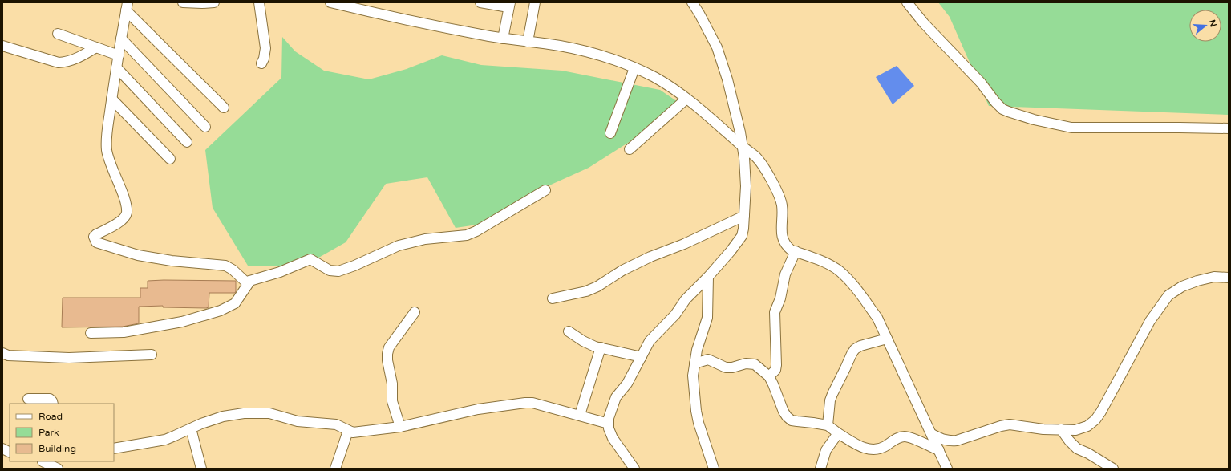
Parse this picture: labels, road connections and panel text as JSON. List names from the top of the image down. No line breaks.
{"legend":["Road","Park","Building"],"north":"right"}
